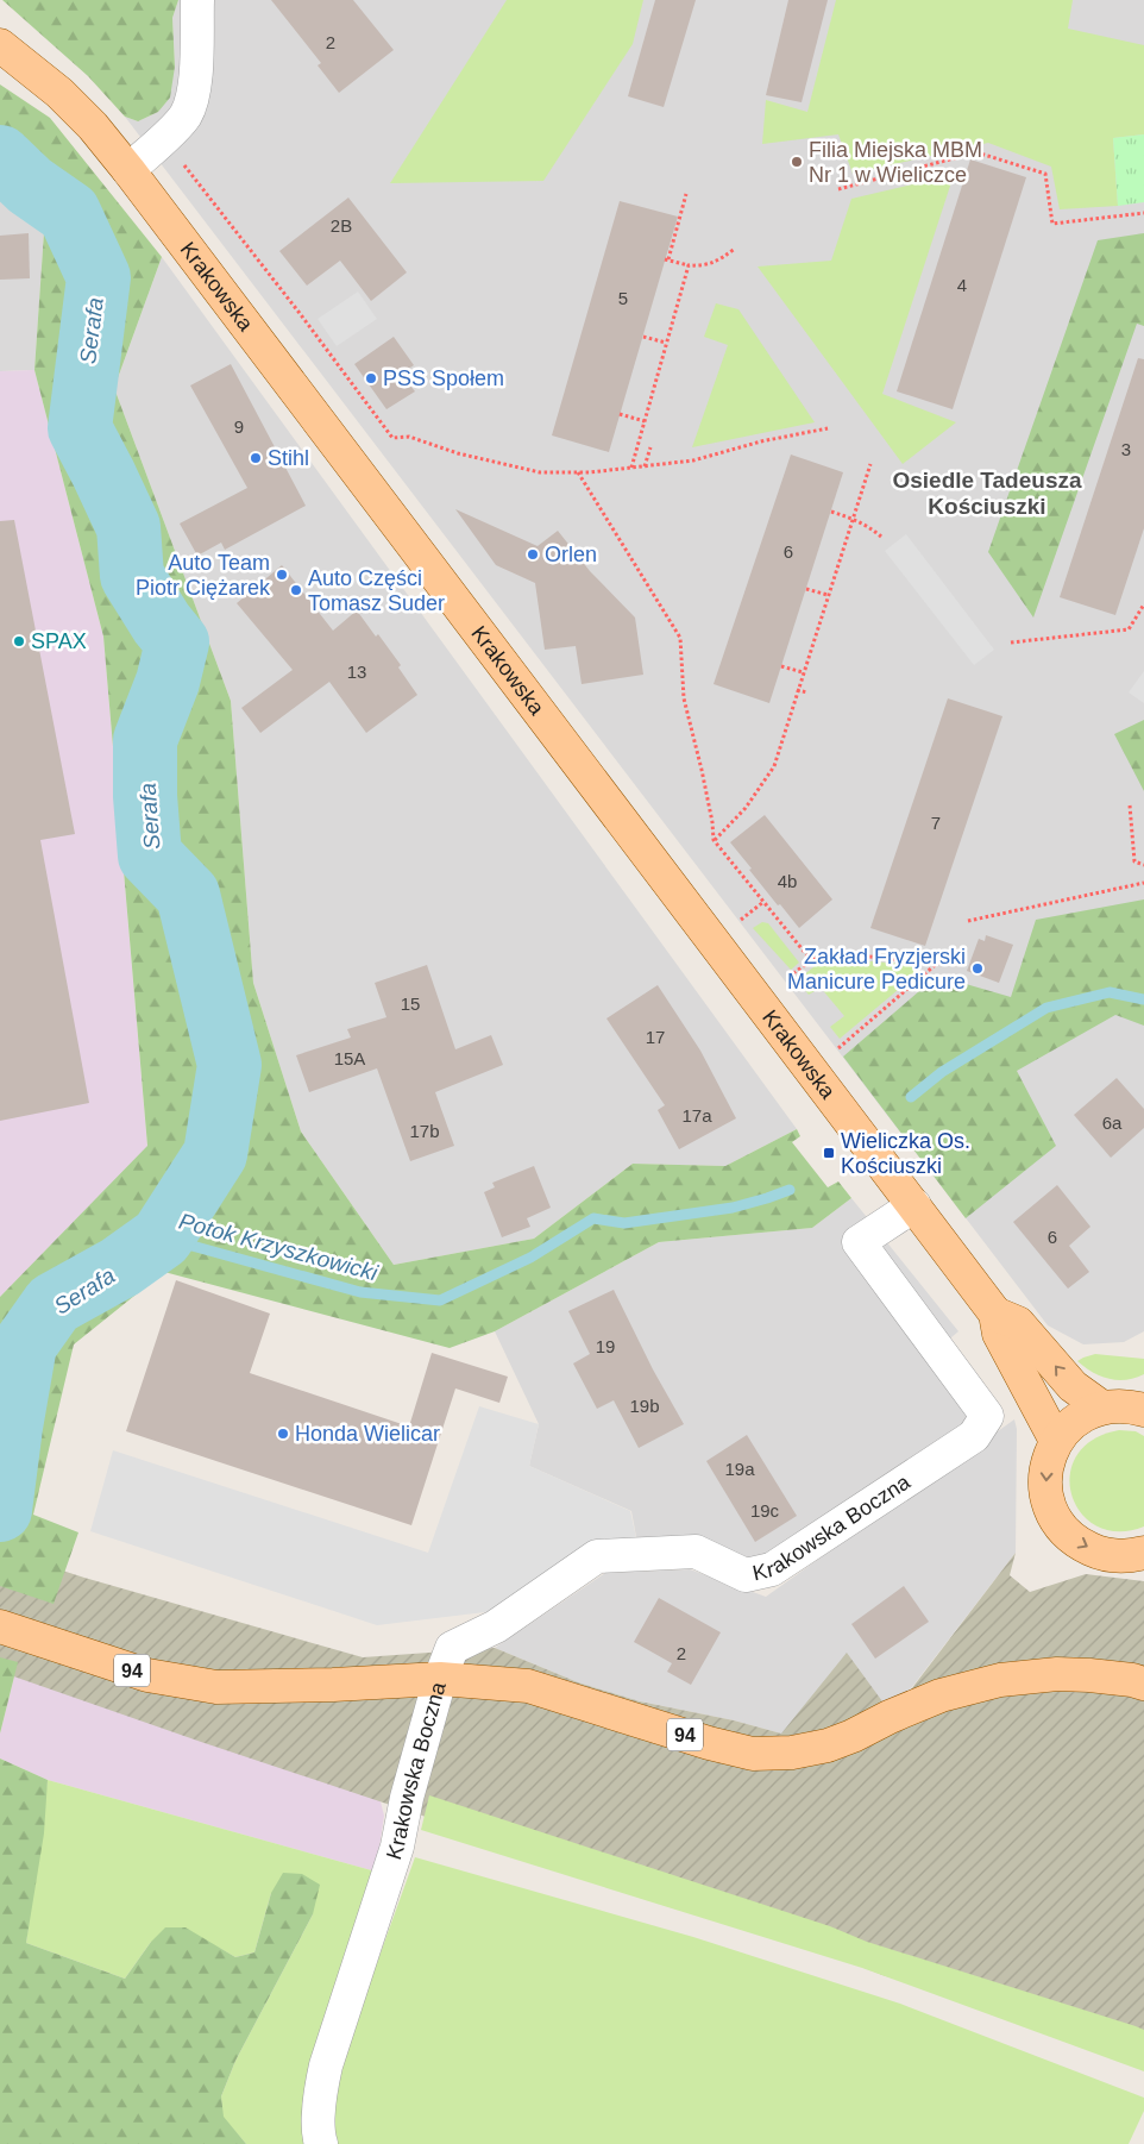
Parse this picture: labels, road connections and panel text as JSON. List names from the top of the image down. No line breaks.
{"streets":{"main road":["Krakowska","94"],"street":["Krakowska Boczna"]},"crossings":[["Krakowska","Krakowska Boczna"],["Krakowska Boczna","94"]],"districts":["Osiedle Tadeusza Kościuszki"],"water":["Serafa","Potok Krzyszkowicki"],"places":{"other":["Filia Miejska MBM Nr 1 w Wieliczce","PSS Społem","Stihl","Orlen","Auto Team Piotr Ciężarek","Auto Części Tomasz Suder","SPAX","Zakład Fryzjerski Manicure Pedicure","Honda Wielicar"],"transit":["Wieliczka Os. Kościuszki"]},"house_numbers":["2","2B","4","5","9","3","6","13","7","4b","15","17","15A","17a","6a","17b","6","19","19b","19a","19c","2"]}
